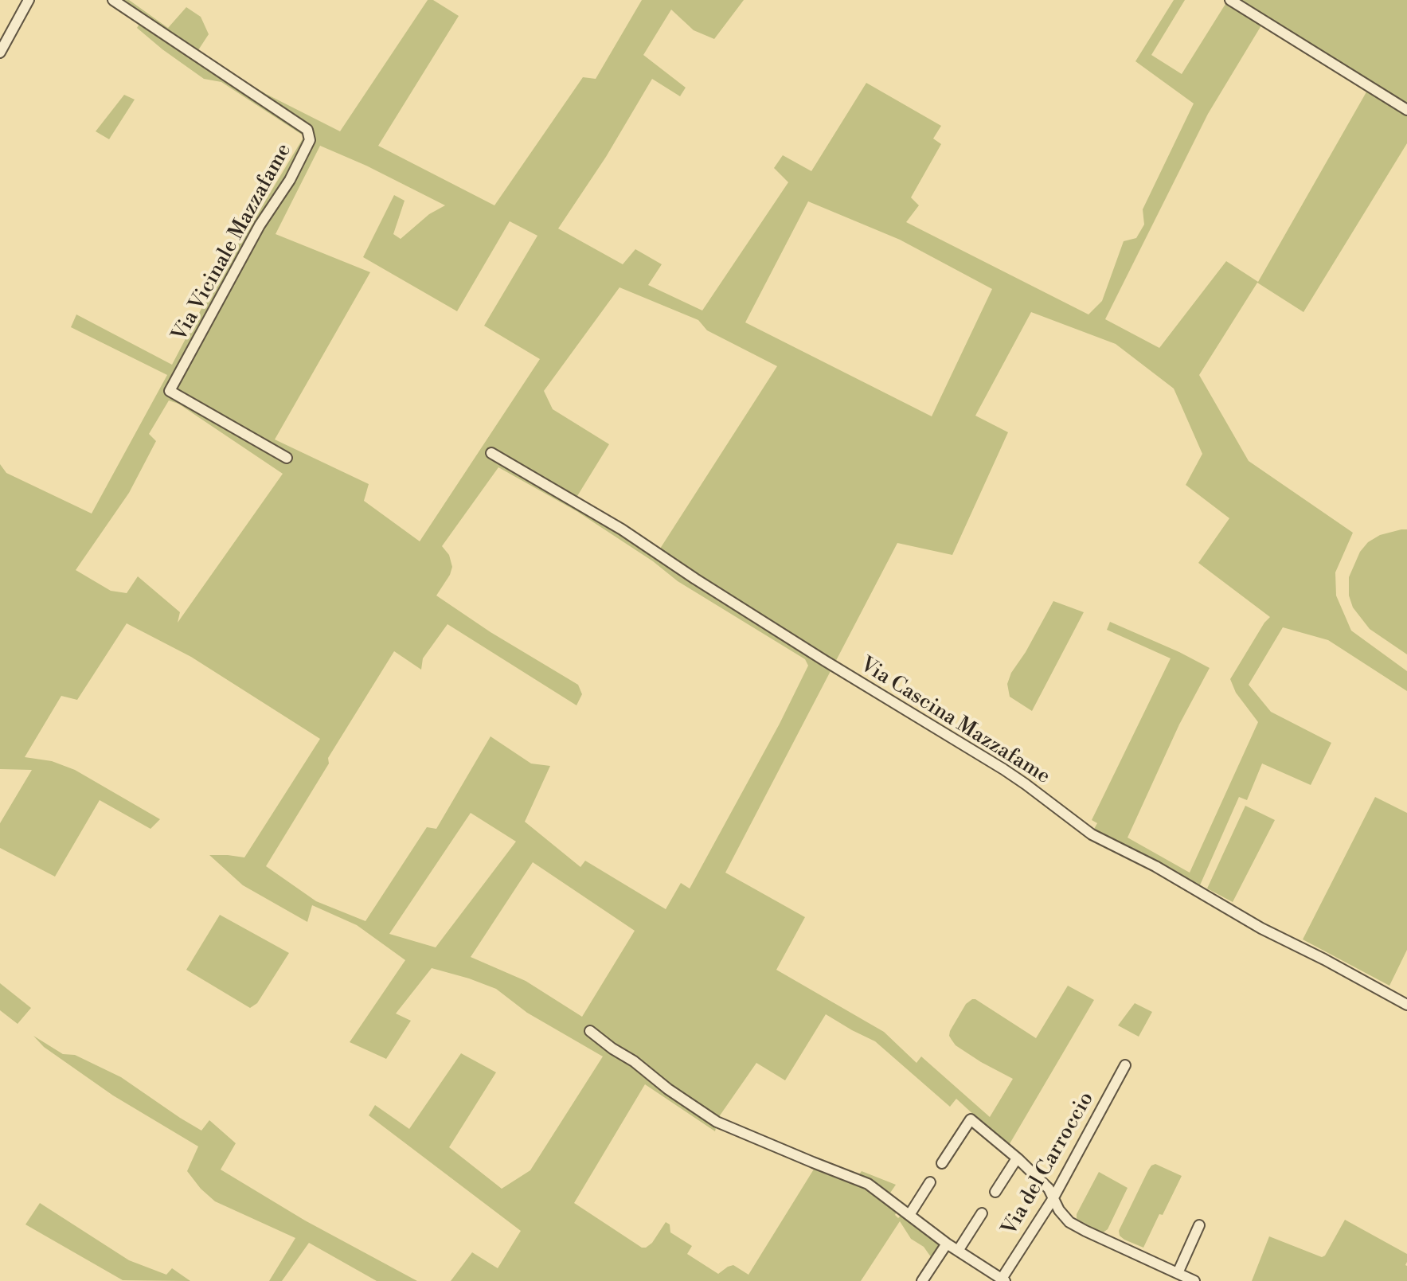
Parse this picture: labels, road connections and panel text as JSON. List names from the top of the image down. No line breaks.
{"streets":{"street":["Via Vicinale Mazzafame","Via Cascina Mazzafame","Via del Carroccio"]}}
